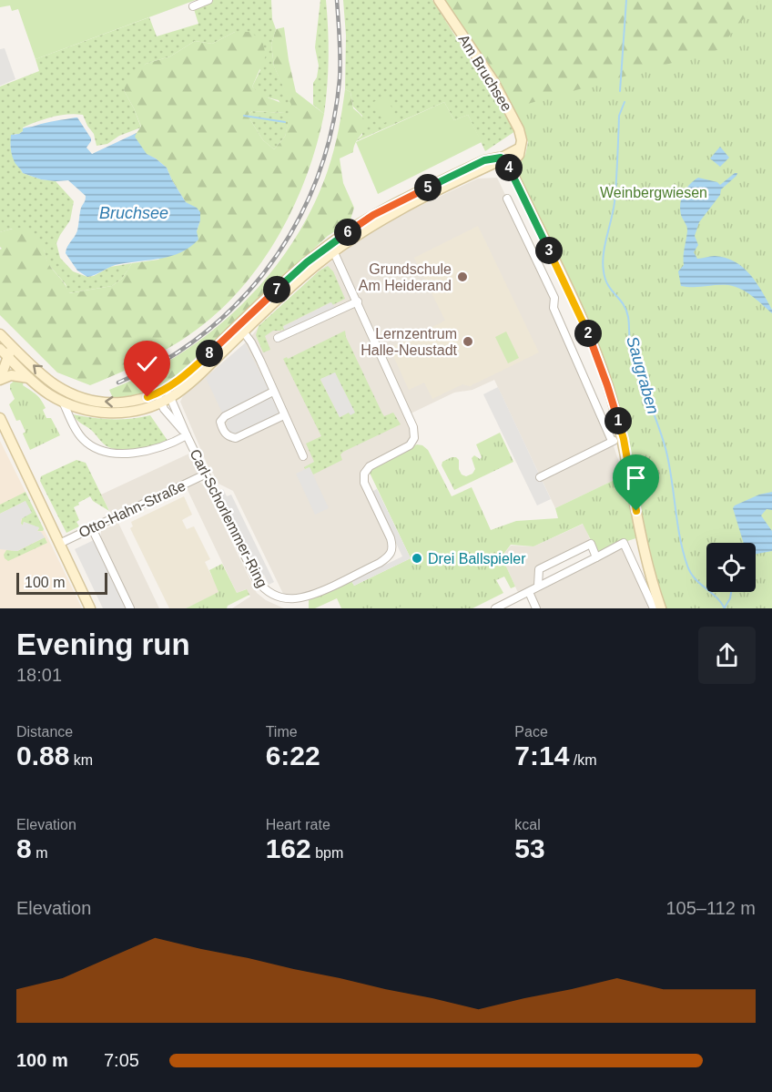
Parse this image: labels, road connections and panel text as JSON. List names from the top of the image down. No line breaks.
{"streets":{"street":["Am Bruchsee","Otto-Hahn-Straße","Carl-Schorlemmer-Ring"]},"crossings":[["Otto-Hahn-Straße","Carl-Schorlemmer-Ring"]],"water":["Bruchsee","Saugraben"],"parks":["Weinbergwiesen"],"places":["Grundschule Am Heiderand","Lernzentrum Halle-Neustadt","Drei Ballspieler"],"scale_bar":"100 m","page":{"pins":["4","5","6","3","7","2","8","1"],"scale":"100 m","heading":["Evening run","18:01"],"stats":[["Distance","0.88 km"],["Time","6:22"],["Pace","7:14 /km"],["Elevation","8 m"],["Heart rate","162 bpm"],["kcal","53"]],"chart":["Elevation","105–112 m"],"list":[{"name":"100 m","note":"7:05"}]}}
